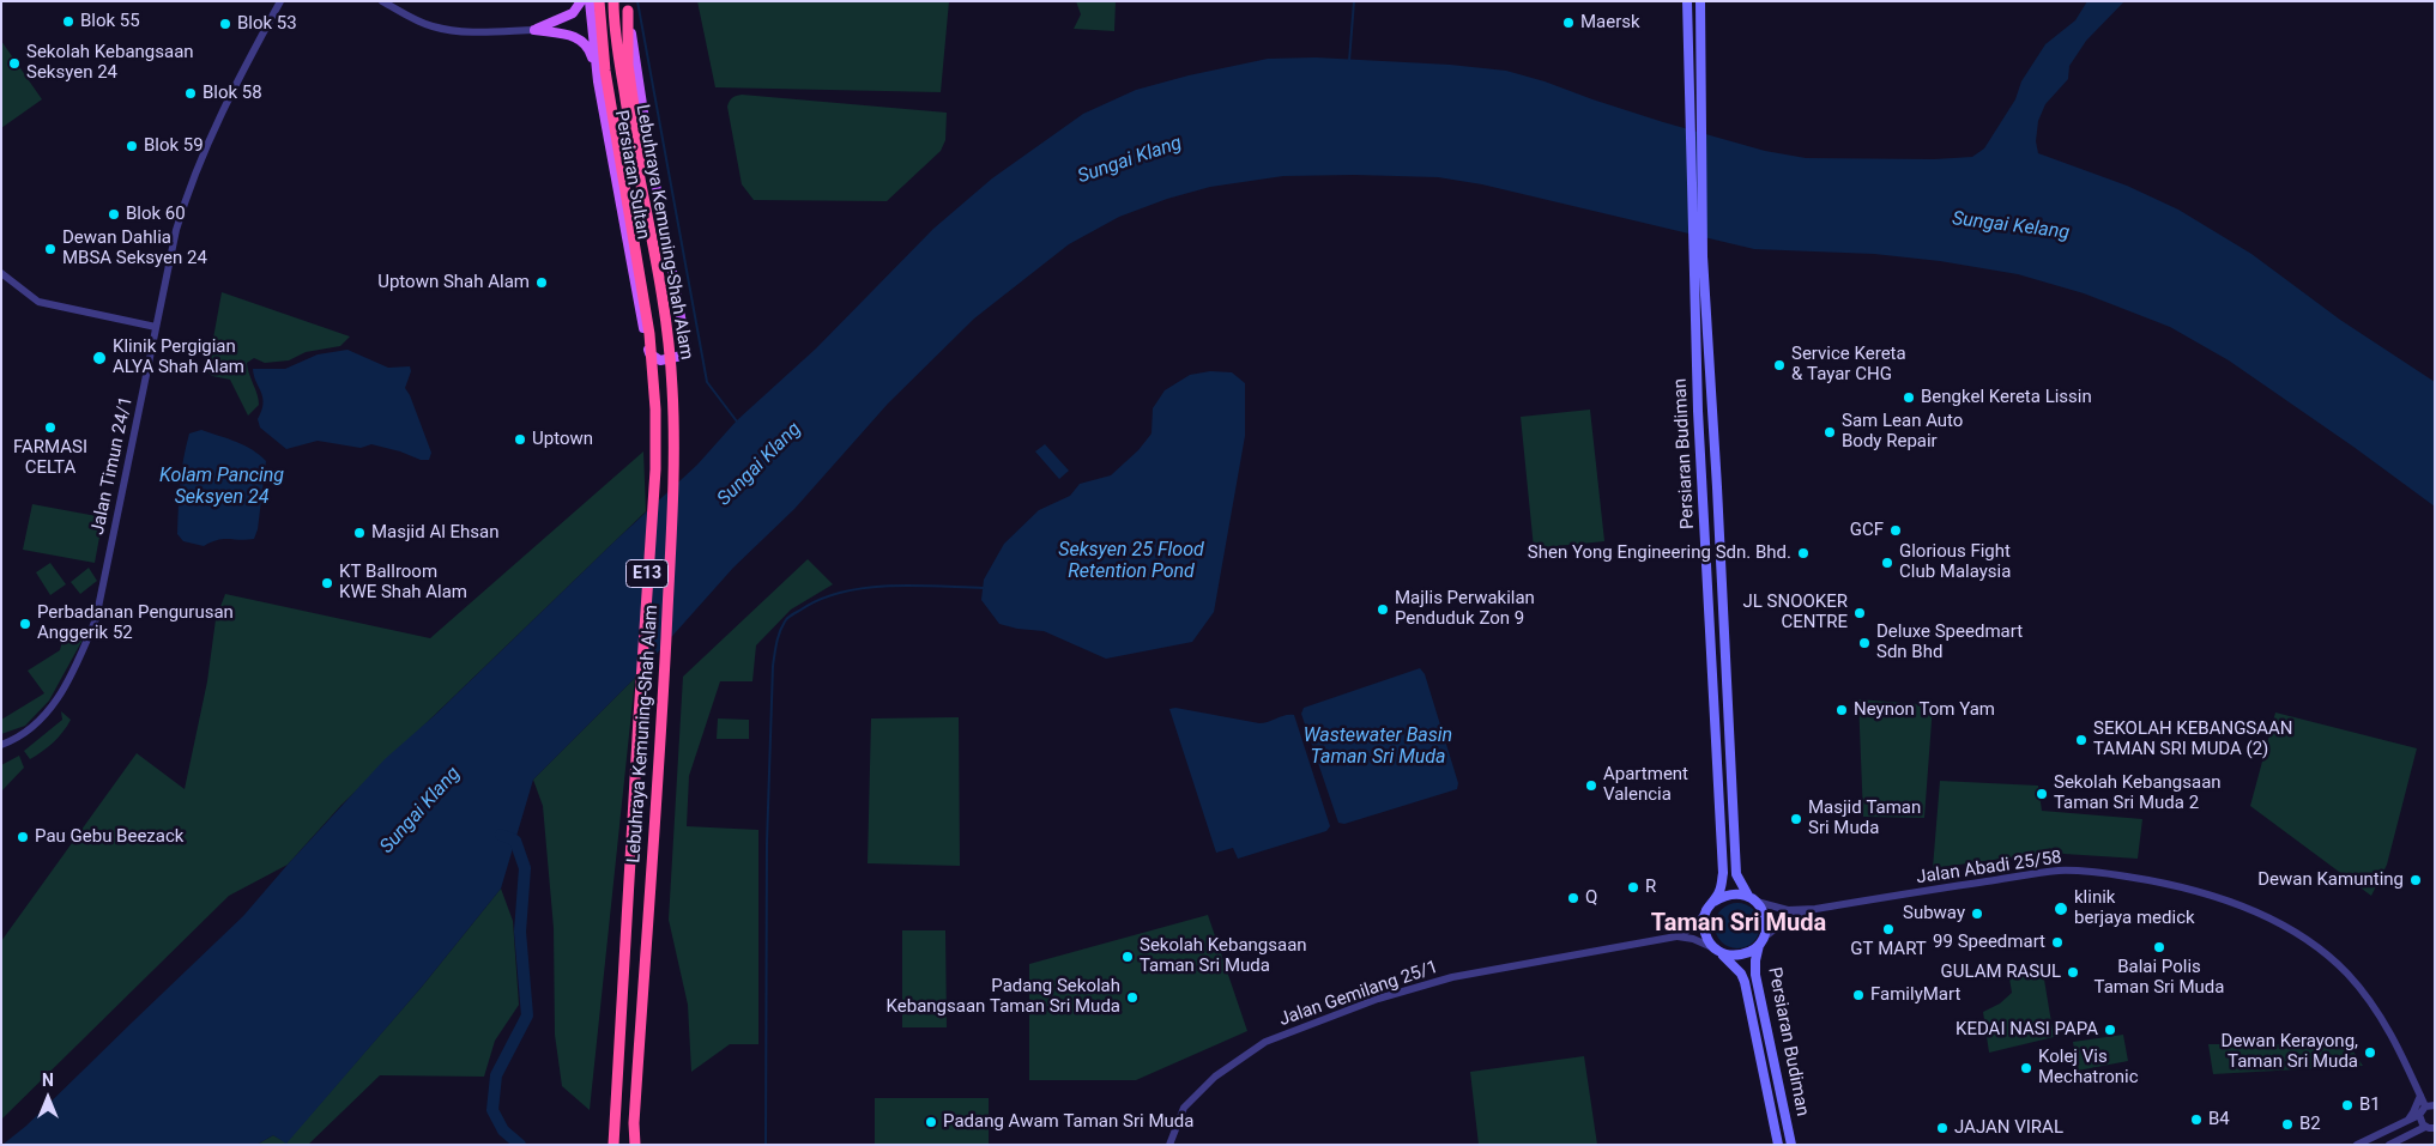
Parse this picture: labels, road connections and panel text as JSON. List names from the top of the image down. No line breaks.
{"streets":{"highway":["Lebuhraya Kemuning-Shah Alam","E13"],"main road":["Persiaran Sultan","Persiaran Budiman"],"street":["Jalan Timun 24/1","Jalan Abadi 25/58","Jalan Gemilang 25/1"]},"crossings":[["Persiaran Sultan","Lebuhraya Kemuning-Shah Alam"],["Persiaran Budiman","Jalan Abadi 25/58"],["Persiaran Budiman","Jalan Gemilang 25/1"],["Jalan Abadi 25/58","Jalan Gemilang 25/1"]],"districts":["Taman Sri Muda"],"water":["Sungai Klang","Sungai Kelang","Kolam Pancing Seksyen 24","Seksyen 25 Flood Retention Pond","Wastewater Basin Taman Sri Muda"],"places":["Blok 55","Maersk","Blok 53","Sekolah Kebangsaan Seksyen 24","Blok 58","Blok 59","Blok 60","Dewan Dahlia MBSA Seksyen 24","Uptown Shah Alam","Klinik Pergigian ALYA Shah Alam","Service Kereta & Tayar CHG","Bengkel Kereta Lissin","FARMASI CELTA","Sam Lean Auto Body Repair","Uptown","GCF","Masjid Al Ehsan","Shen Yong Engineering Sdn. Bhd.","Glorious Fight Club Malaysia","KT Ballroom KWE Shah Alam","Majlis Perwakilan Penduduk Zon 9","JL SNOOKER CENTRE","Perbadanan Pengurusan Anggerik 52","Deluxe Speedmart Sdn Bhd","Neynon Tom Yam","SEKOLAH KEBANGSAAN TAMAN SRI MUDA (2)","Apartment Valencia","Sekolah Kebangsaan Taman Sri Muda 2","Masjid Taman Sri Muda","Pau Gebu Beezack","Dewan Kamunting","R","Q","klinik berjaya medick","Subway","GT MART","99 Speedmart","Balai Polis Taman Sri Muda","Sekolah Kebangsaan Taman Sri Muda","GULAM RASUL","FamilyMart","Padang Sekolah Kebangsaan Taman Sri Muda","KEDAI NASI PAPA","Dewan Kerayong, Taman Sri Muda","Kolej Vis Mechatronic","B1","B4","Padang Awam Taman Sri Muda","B2","JAJAN VIRAL"],"north":"top"}
